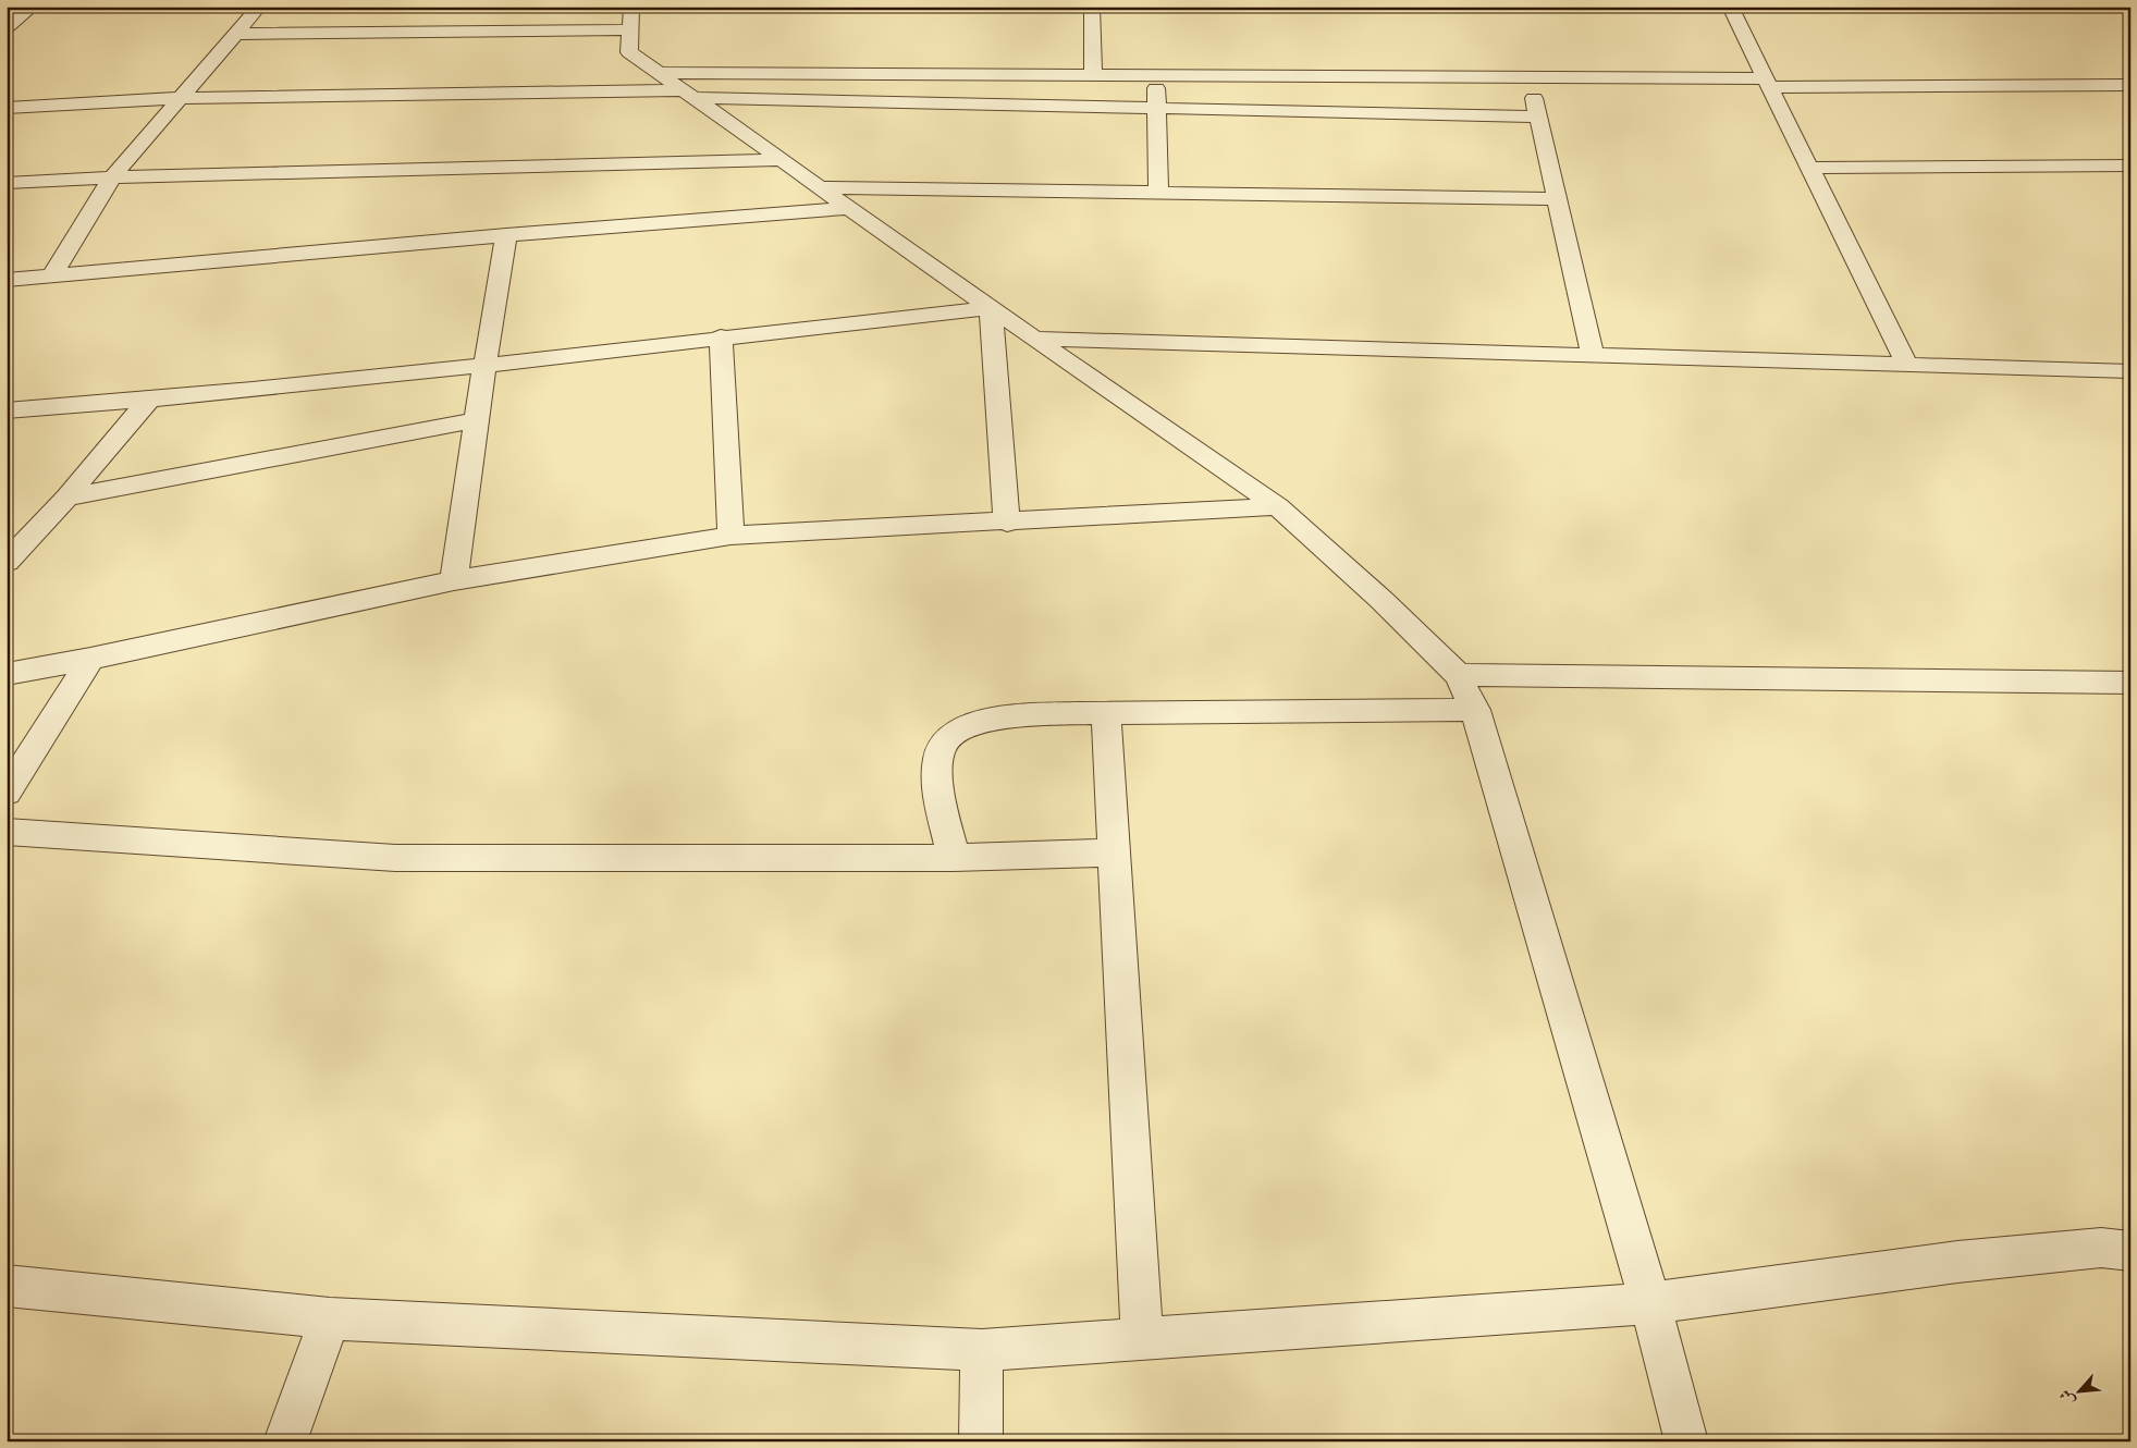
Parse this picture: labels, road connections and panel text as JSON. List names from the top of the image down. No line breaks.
{"north":"bottom left"}
